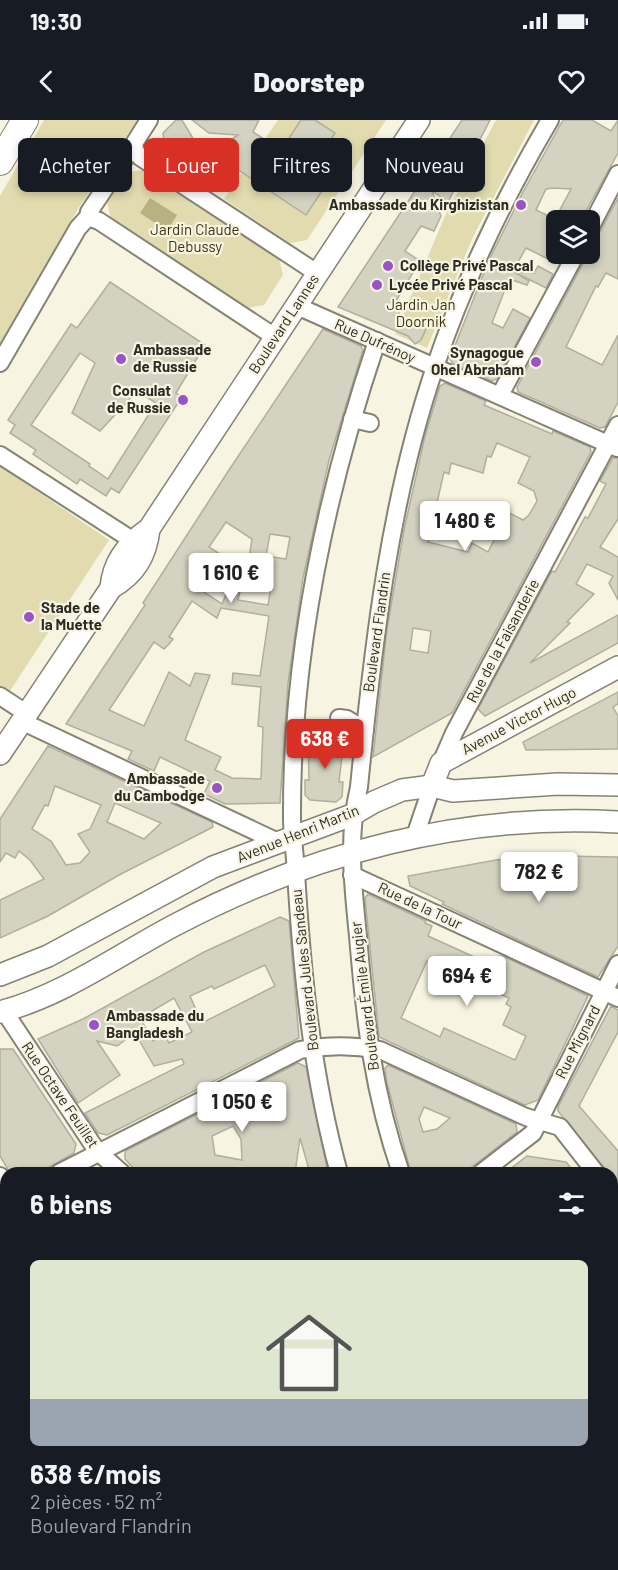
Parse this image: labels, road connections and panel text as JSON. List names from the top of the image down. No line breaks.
{"streets":{"main road":["Boulevard Lannes","Avenue Victor Hugo","Avenue Henri Martin"],"street":["Rue Dufrénoy","Boulevard Flandrin","Rue de la Faisanderie","Rue de la Tour","Boulevard Jules Sandeau","Boulevard Émile Augier","Rue Mignard","Rue Octave Feuillet"]},"crossings":[["Boulevard Lannes","Rue Dufrénoy"],["Rue Dufrénoy","Boulevard Flandrin"],["Rue Dufrénoy","Rue de la Faisanderie"],["Boulevard Flandrin","Avenue Henri Martin"],["Boulevard Flandrin","Boulevard Émile Augier"],["Rue de la Faisanderie","Avenue Victor Hugo"],["Avenue Henri Martin","Boulevard Jules Sandeau"],["Rue de la Tour","Boulevard Émile Augier"],["Rue de la Tour","Rue Mignard"]],"parks":["Jardin Claude Debussy","Jardin Jan Doornik"],"places":["Ambassade du Kirghizistan","Collège Privé Pascal","Lycée Privé Pascal","Ambassade de Russie","Synagogue Ohel Abraham","Consulat de Russie","Stade de la Muette","Ambassade du Cambodge","Ambassade du Bangladesh"],"page":{"status":"19:30","header":"Doorstep","chip":["Acheter","Louer","Filtres","Nouveau"],"price":["1 480 €","1 610 €","638 €","782 €","694 €","1 050 €"],"heading":"6 biens","list":[{"name":"638 €/mois","note":"2 pièces · 52 m² · Boulevard Flandrin"}]}}
